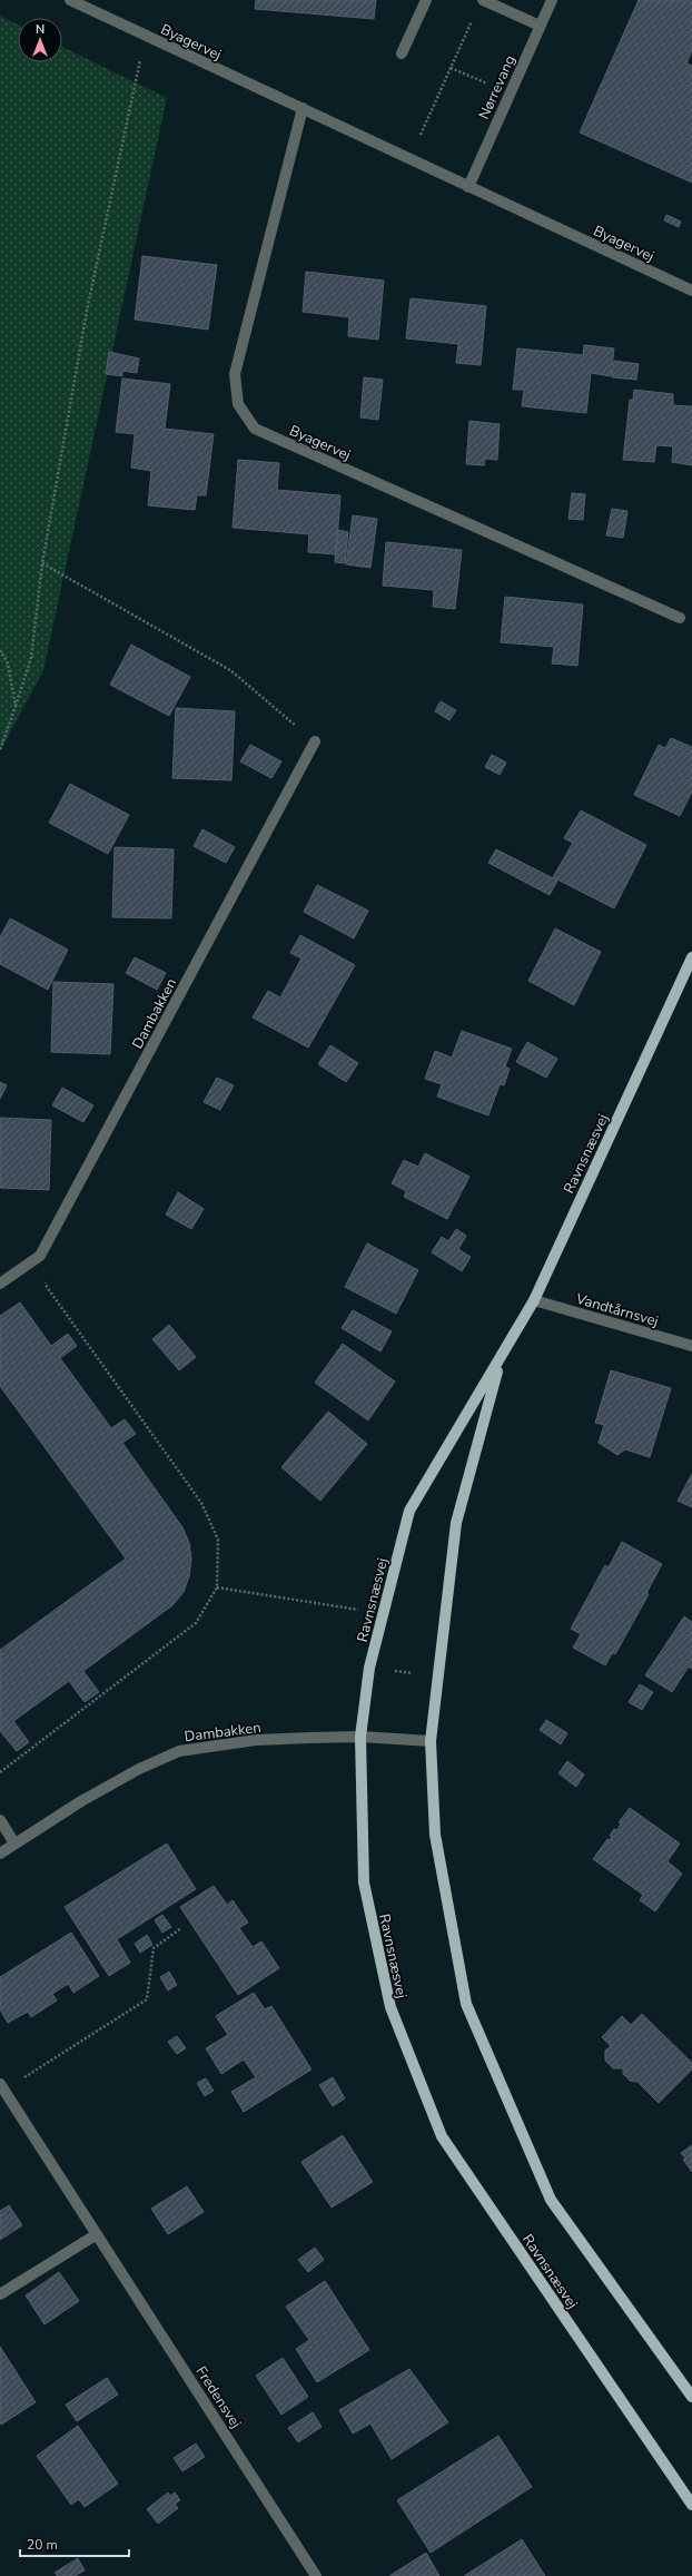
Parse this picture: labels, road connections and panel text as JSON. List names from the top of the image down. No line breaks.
{"streets":{"main road":["Ravnsnæsvej"],"street":["Byagervej","Nørrevang","Dambakken","Vandtårnsvej","Fredensvej"]},"crossings":[["Byagervej","Nørrevang"],["Dambakken","Ravnsnæsvej"],["Ravnsnæsvej","Vandtårnsvej"]],"scale_bar":"20 m","north":"top"}
